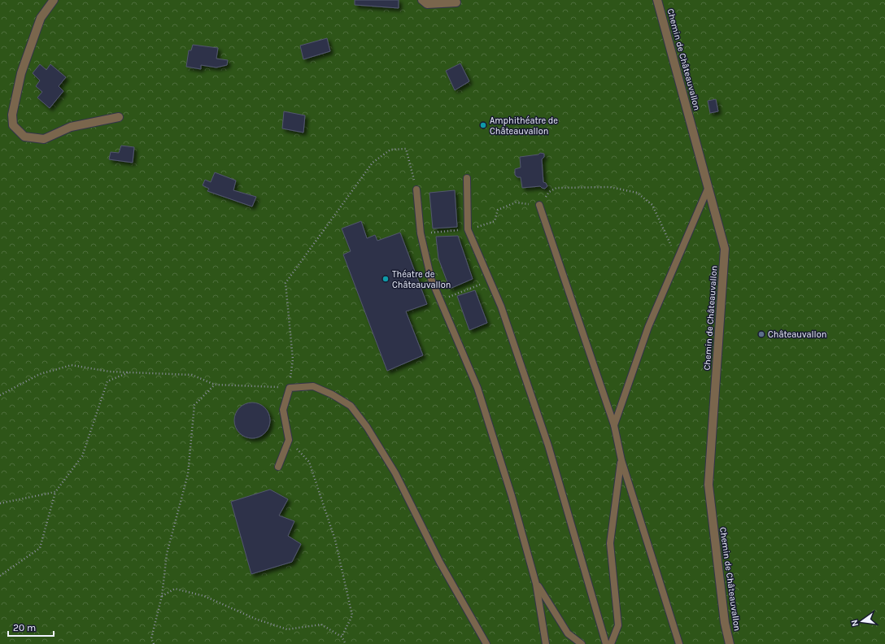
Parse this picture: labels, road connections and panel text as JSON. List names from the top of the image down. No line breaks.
{"streets":{"street":["Chemin de Châteauvallon"]},"places":["Amphithéatre de Châteauvallon","Théatre de Châteauvallon","Châteauvallon"],"scale_bar":"20 m","north":"left"}
